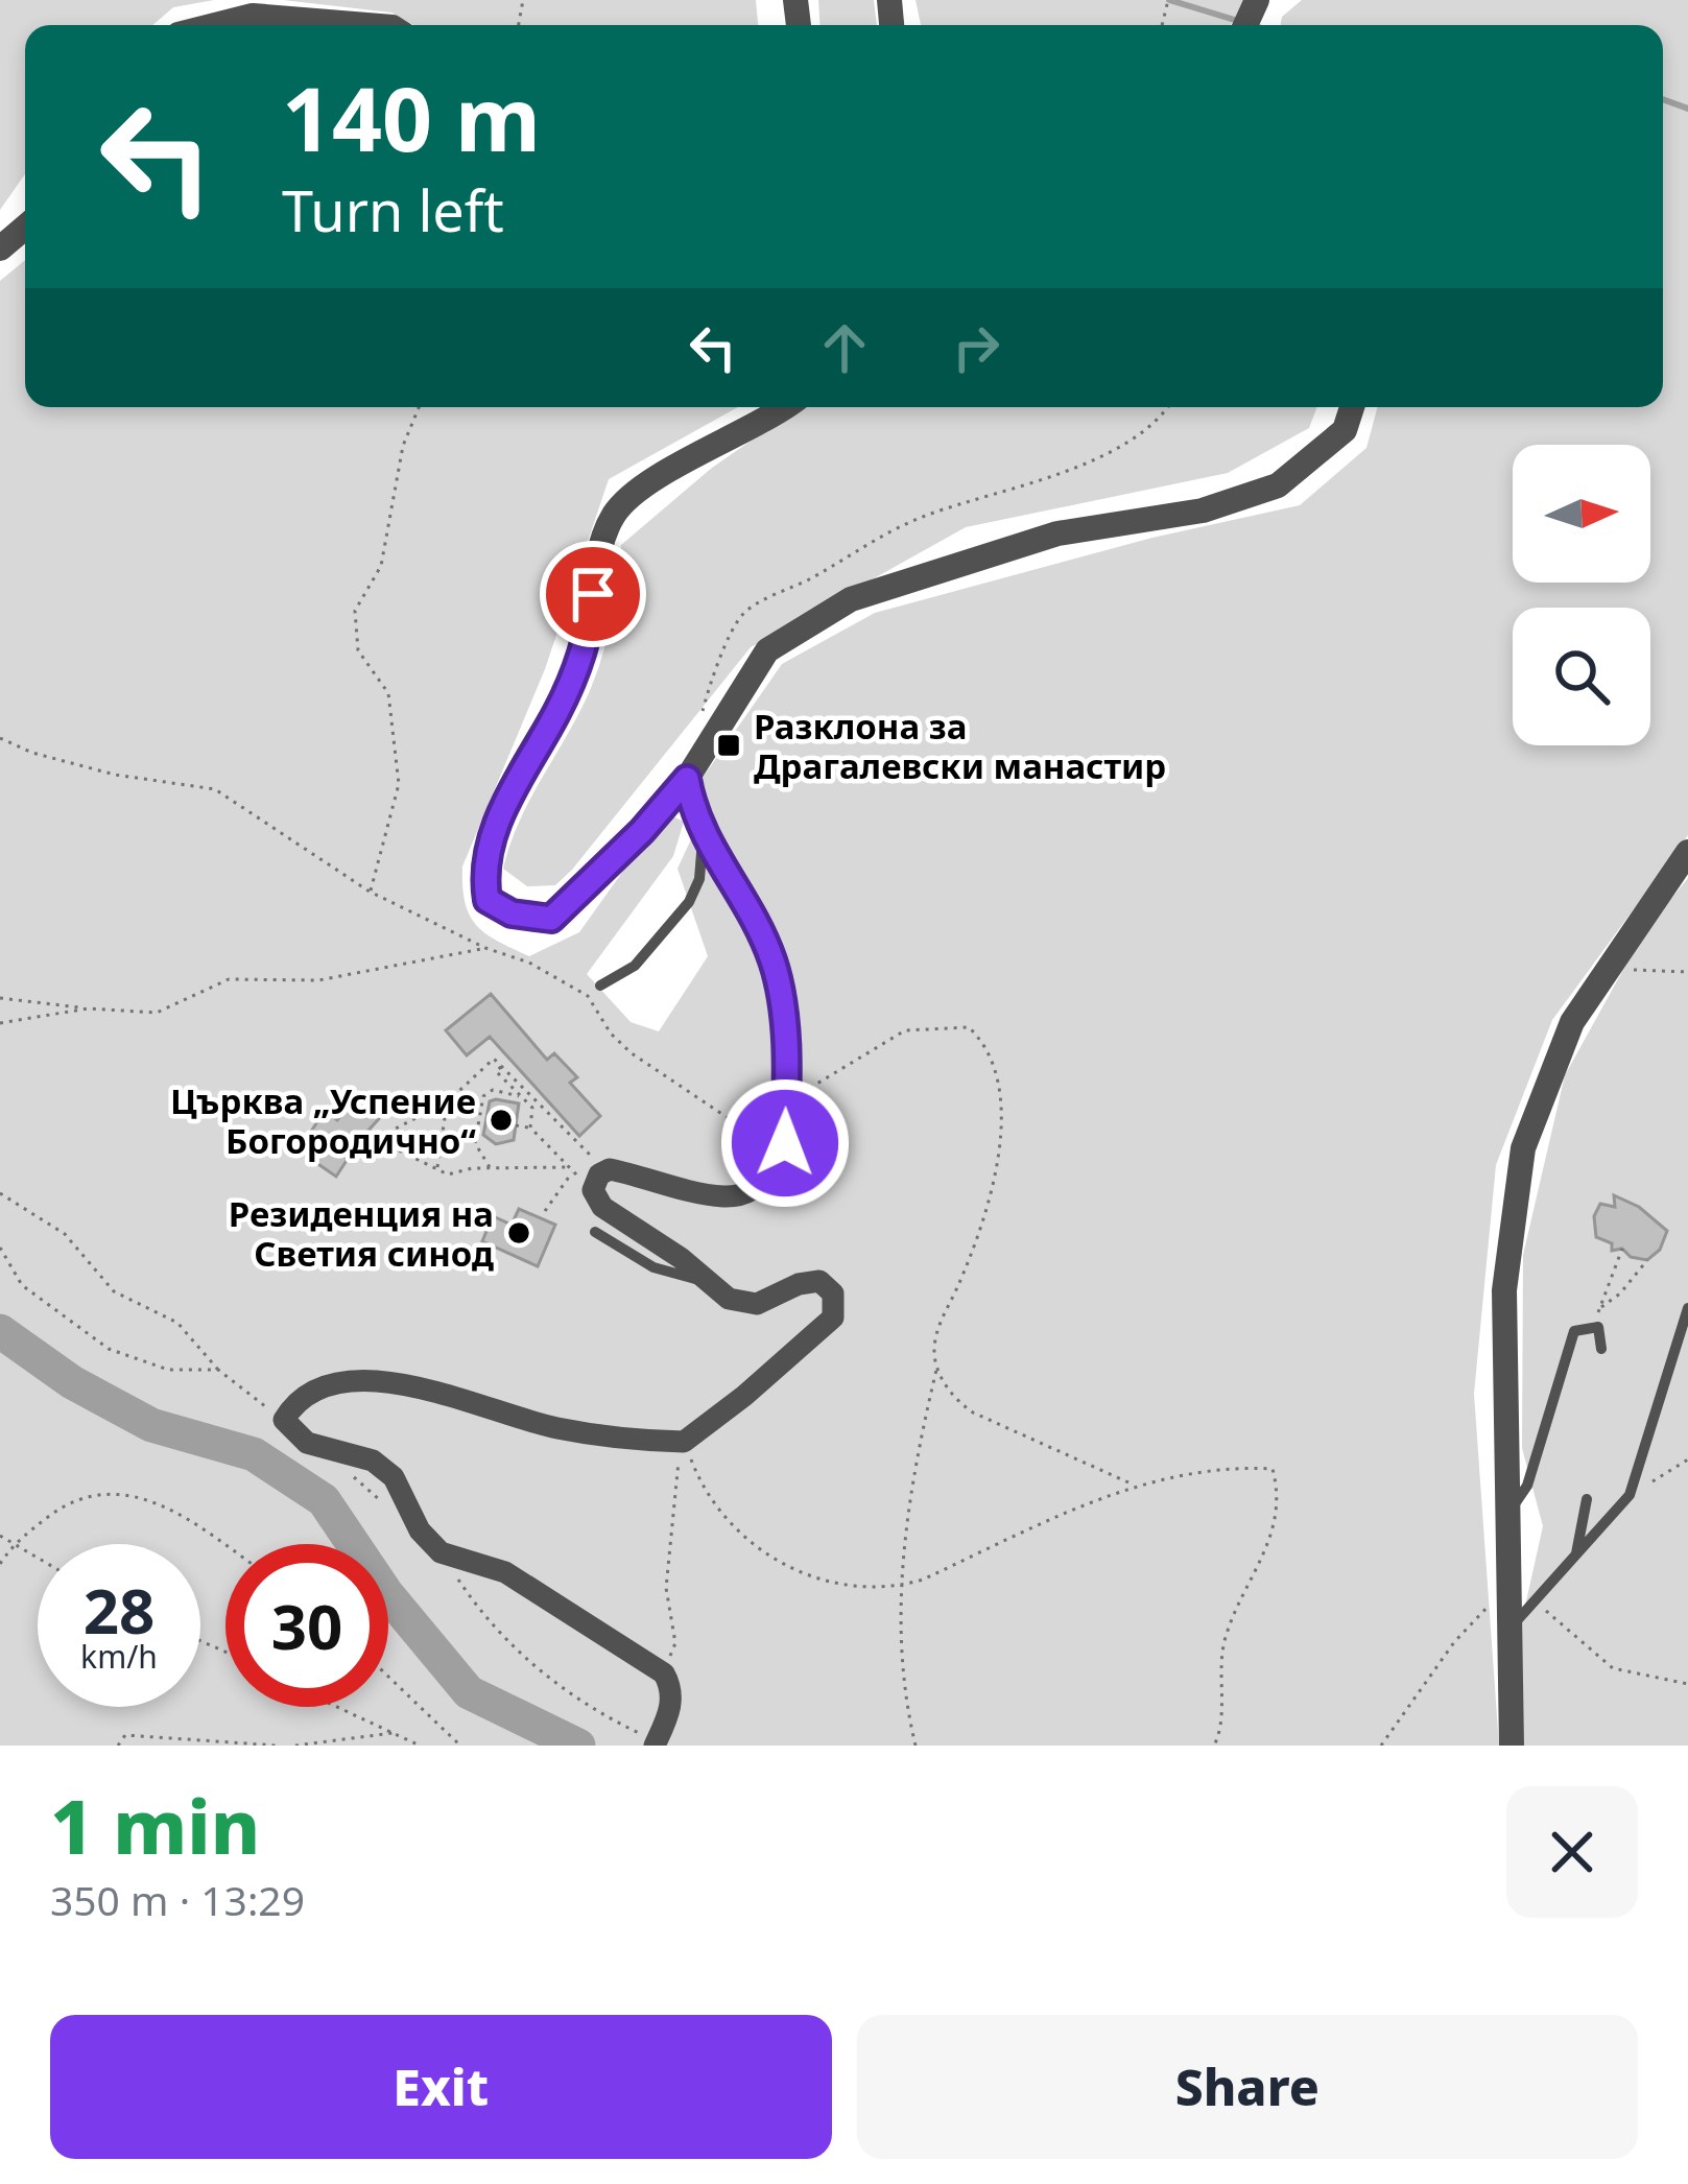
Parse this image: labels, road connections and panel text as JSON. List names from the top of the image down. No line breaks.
{"places":{"transit":["Разклона за Драгалевски манастир"],"other":["Църква „Успение Богородично“","Резиденция на Светия синод"]},"north":"right","page":{"turn":["140 m","Turn left"],"speed":"28 km/h","limit":"30","heading":["1 min","350 m · 13:29"],"buttons":["Exit","Share"]}}
